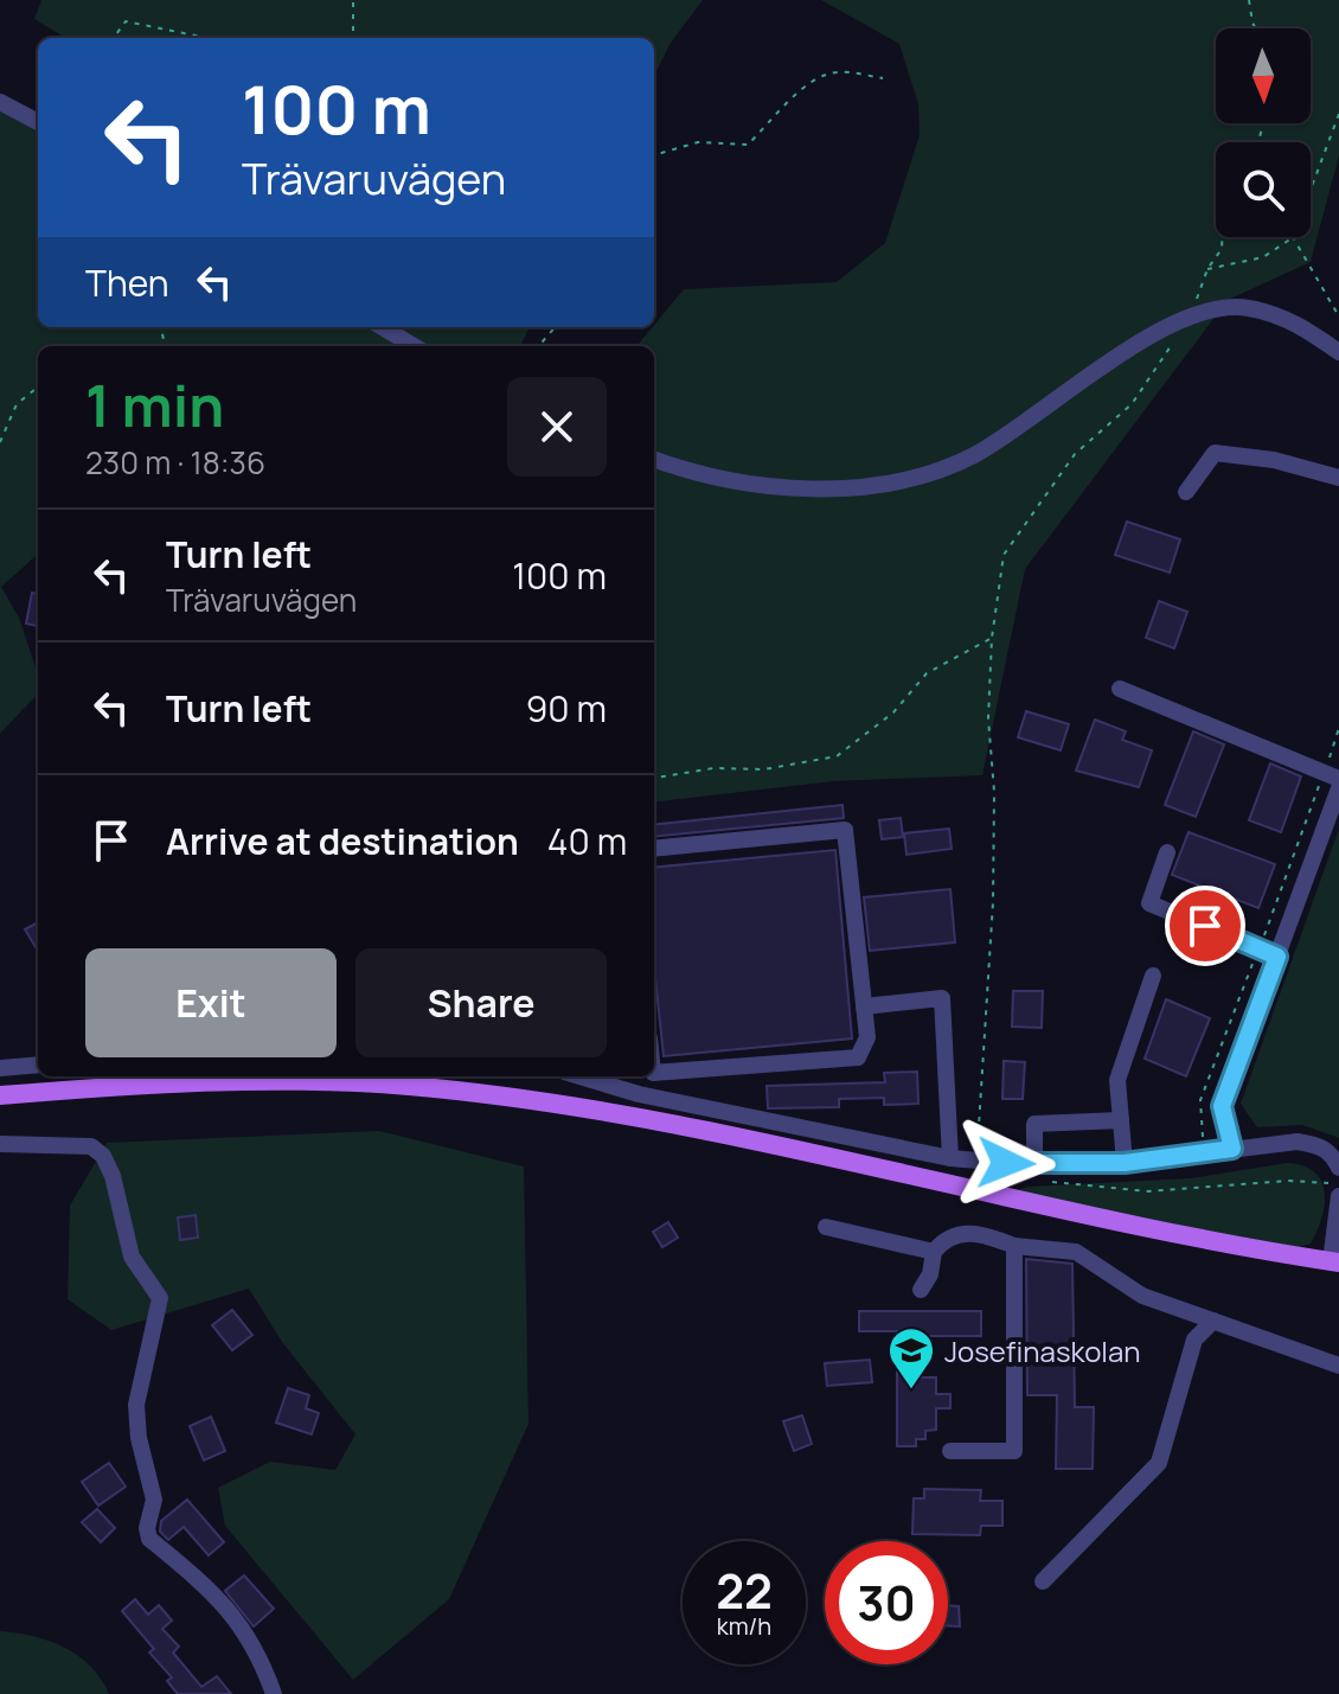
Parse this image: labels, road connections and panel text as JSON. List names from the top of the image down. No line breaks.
{"places":{"school or university":["Josefinaskolan"]},"north":"bottom","page":{"turn":["100 m","Trävaruvägen"],"then":"Then","heading":["1 min","230 m · 18:36"],"list":[{"name":"Turn left","note":"Trävaruvägen","value":"100 m"},{"name":"Turn left","value":"90 m"},{"name":"Arrive at destination","value":"40 m"}],"buttons":["Exit","Share"],"speed":"22 km/h","limit":"30"}}
